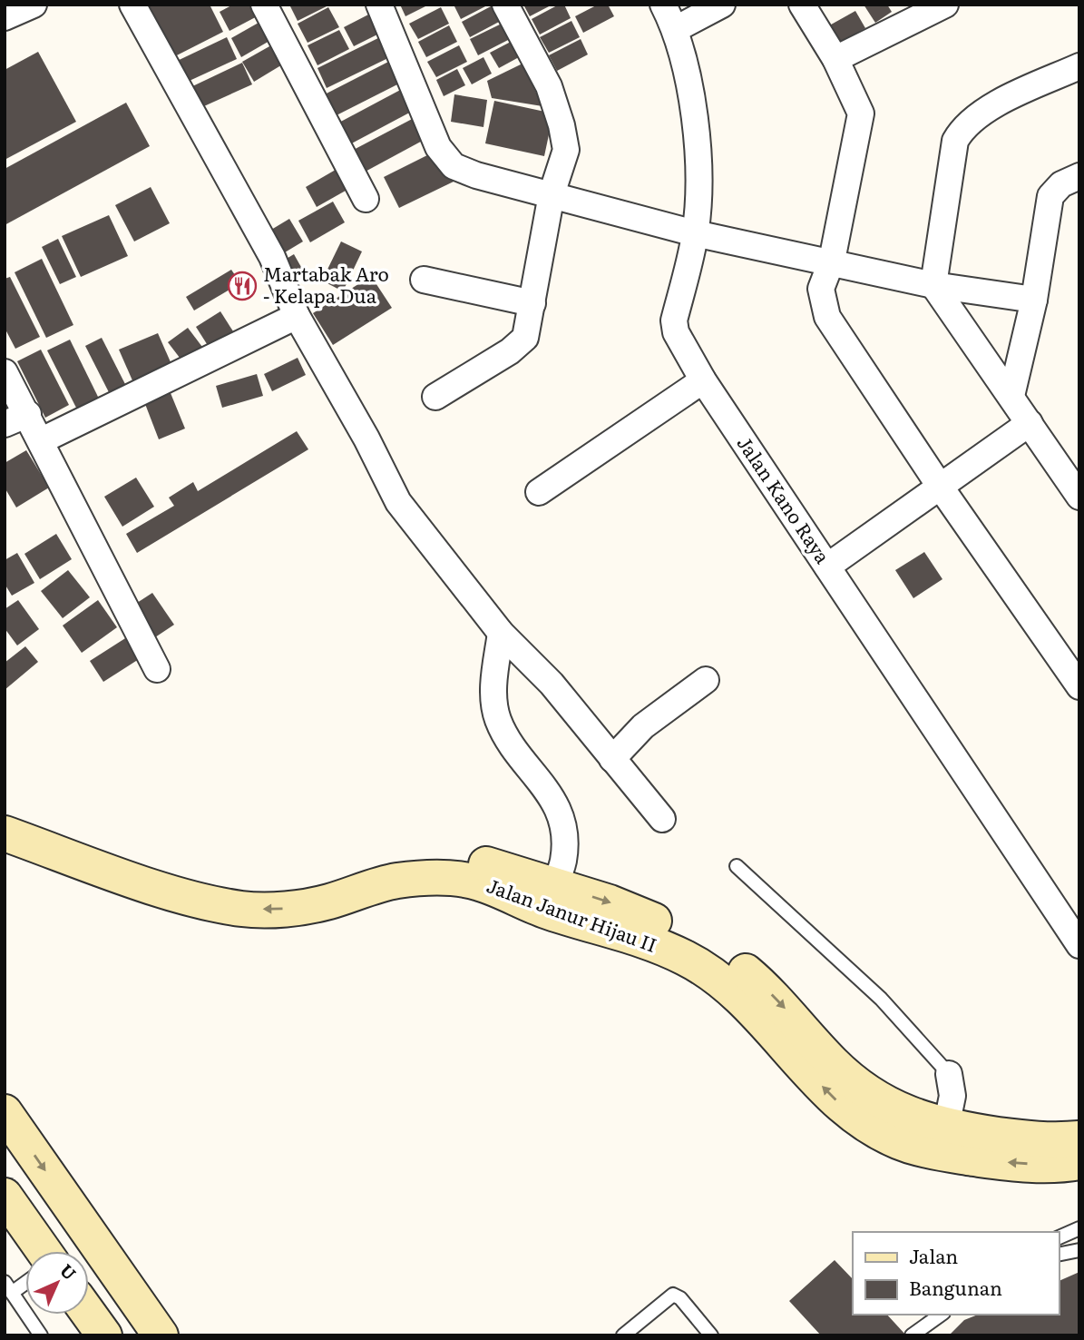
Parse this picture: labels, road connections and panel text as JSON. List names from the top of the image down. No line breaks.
{"streets":{"street":["Jalan Kano Raya","Jalan Janur Hijau II"]},"places":{"restaurant":["Martabak Aro - Kelapa Dua"]},"legend":["Jalan","Bangunan"],"north":"top right"}
